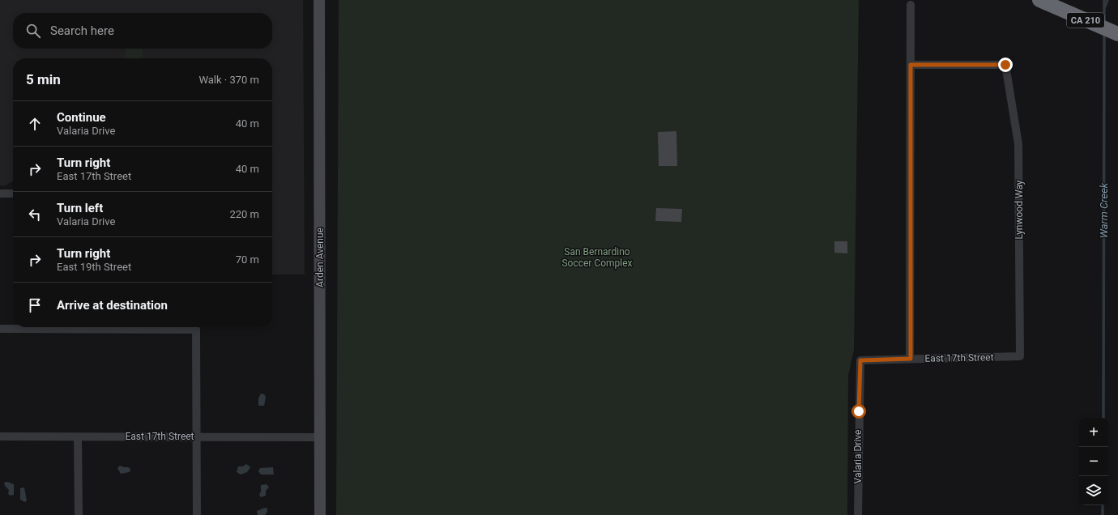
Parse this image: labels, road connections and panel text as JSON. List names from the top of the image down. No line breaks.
{"streets":{"highway":["CA 210"],"street":["Lynwood Way","Arden Avenue","East 17th Street","Valaria Drive"]},"crossings":[["Lynwood Way","East 17th Street"],["Arden Avenue","East 17th Street"],["East 17th Street","Valaria Drive"]],"water":["Warm Creek"],"parks":["San Bernardino Soccer Complex"],"page":{"search":"Search here","heading":["5 min","Walk · 370 m"],"list":[["Continue","Valaria Drive","40 m"],["Turn right","East 17th Street","40 m"],["Turn left","Valaria Drive","220 m"],["Turn right","East 19th Street","70 m"],"Arrive at destination"],"map_buttons":["+","−"]}}
